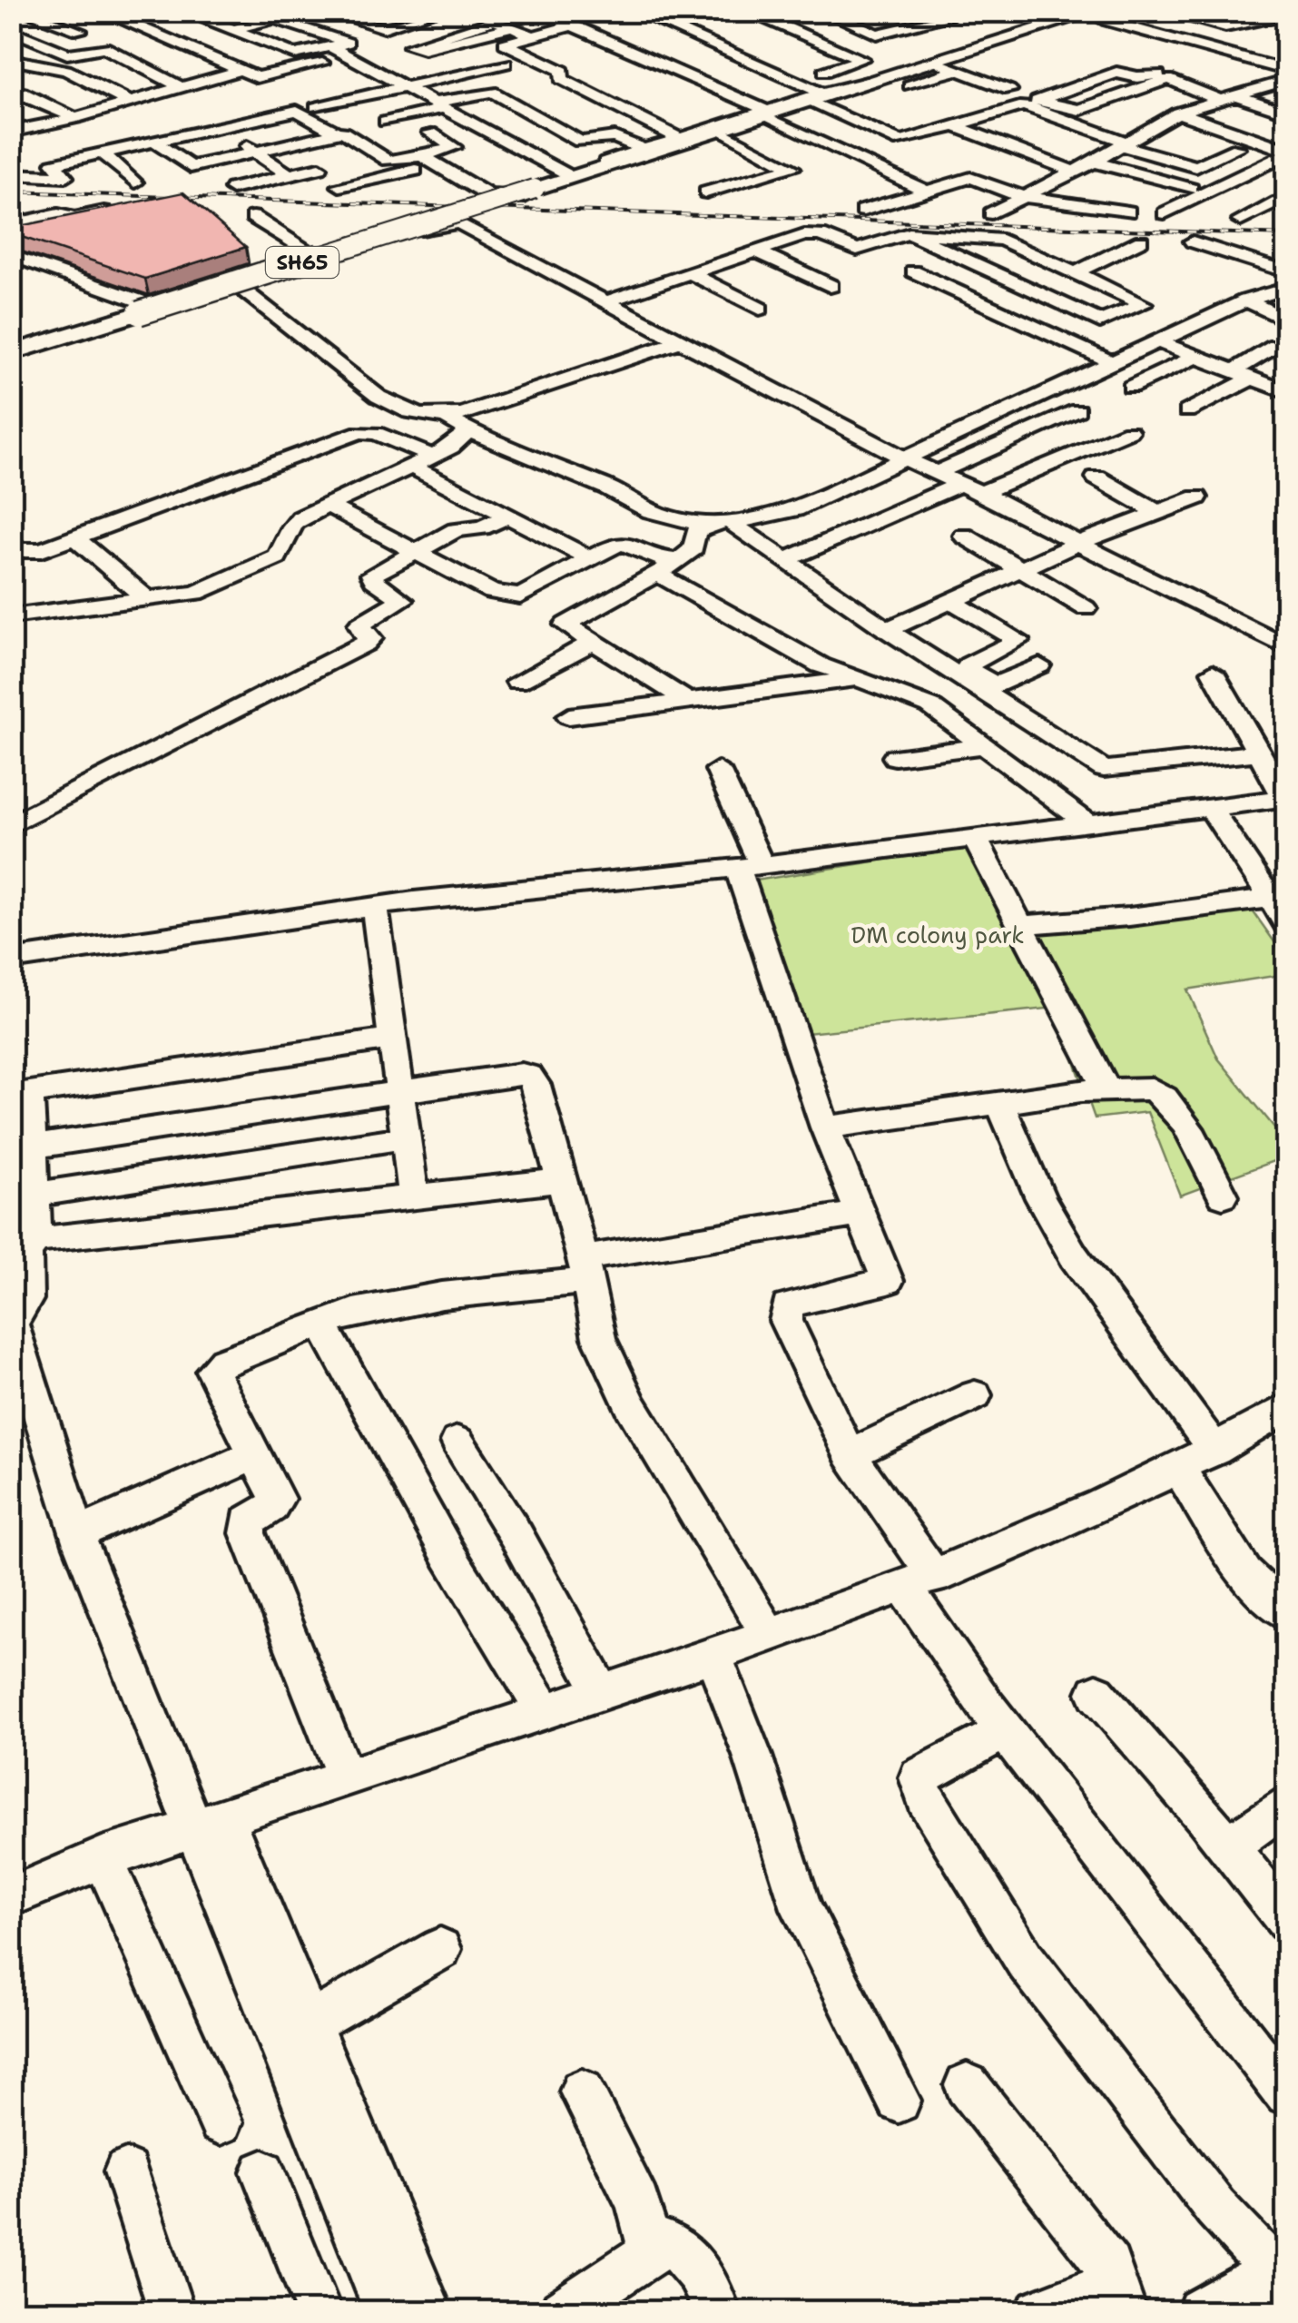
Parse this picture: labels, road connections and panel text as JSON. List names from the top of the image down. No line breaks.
{"streets":{"main road":["SH65"]},"parks":["DM colony park"]}
